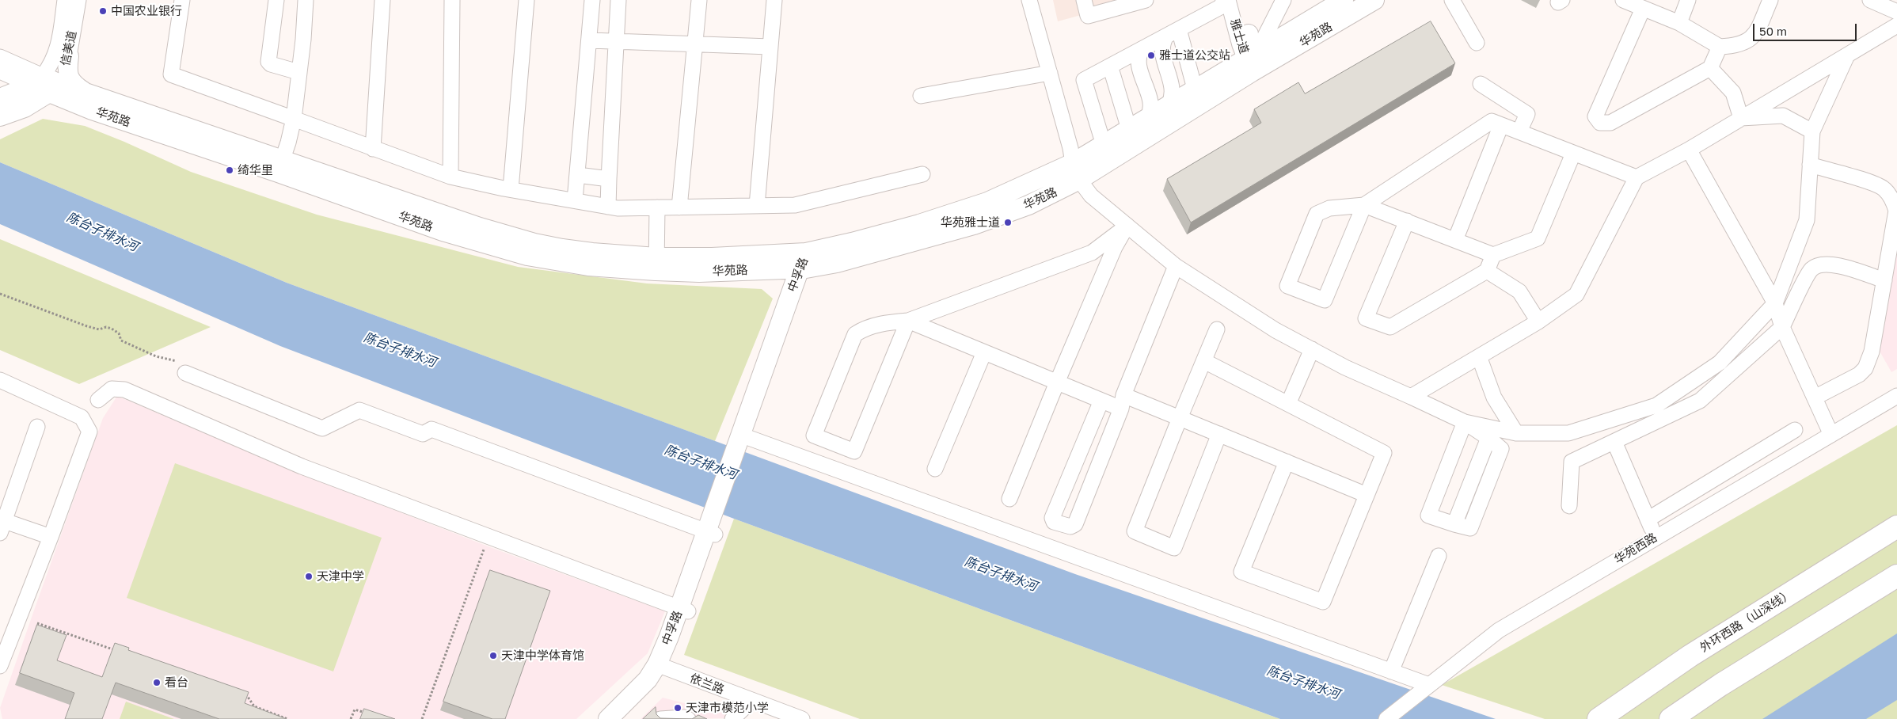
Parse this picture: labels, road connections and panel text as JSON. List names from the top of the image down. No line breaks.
{"streets":{"highway":["外环西路（山深线）"],"main road":["华苑路","中孚路"],"street":["雅士道","信美道","华苑西路","依兰路"]},"crossings":[["华苑路","信美道"],["华苑路","中孚路"],["中孚路","依兰路"]],"water":["陈台子排水河"],"places":["中国农业银行","雅士道公交站","绮华里","华苑雅士道","天津中学","天津中学体育馆","看台","天津市模范小学"],"scale_bar":"50 m"}
